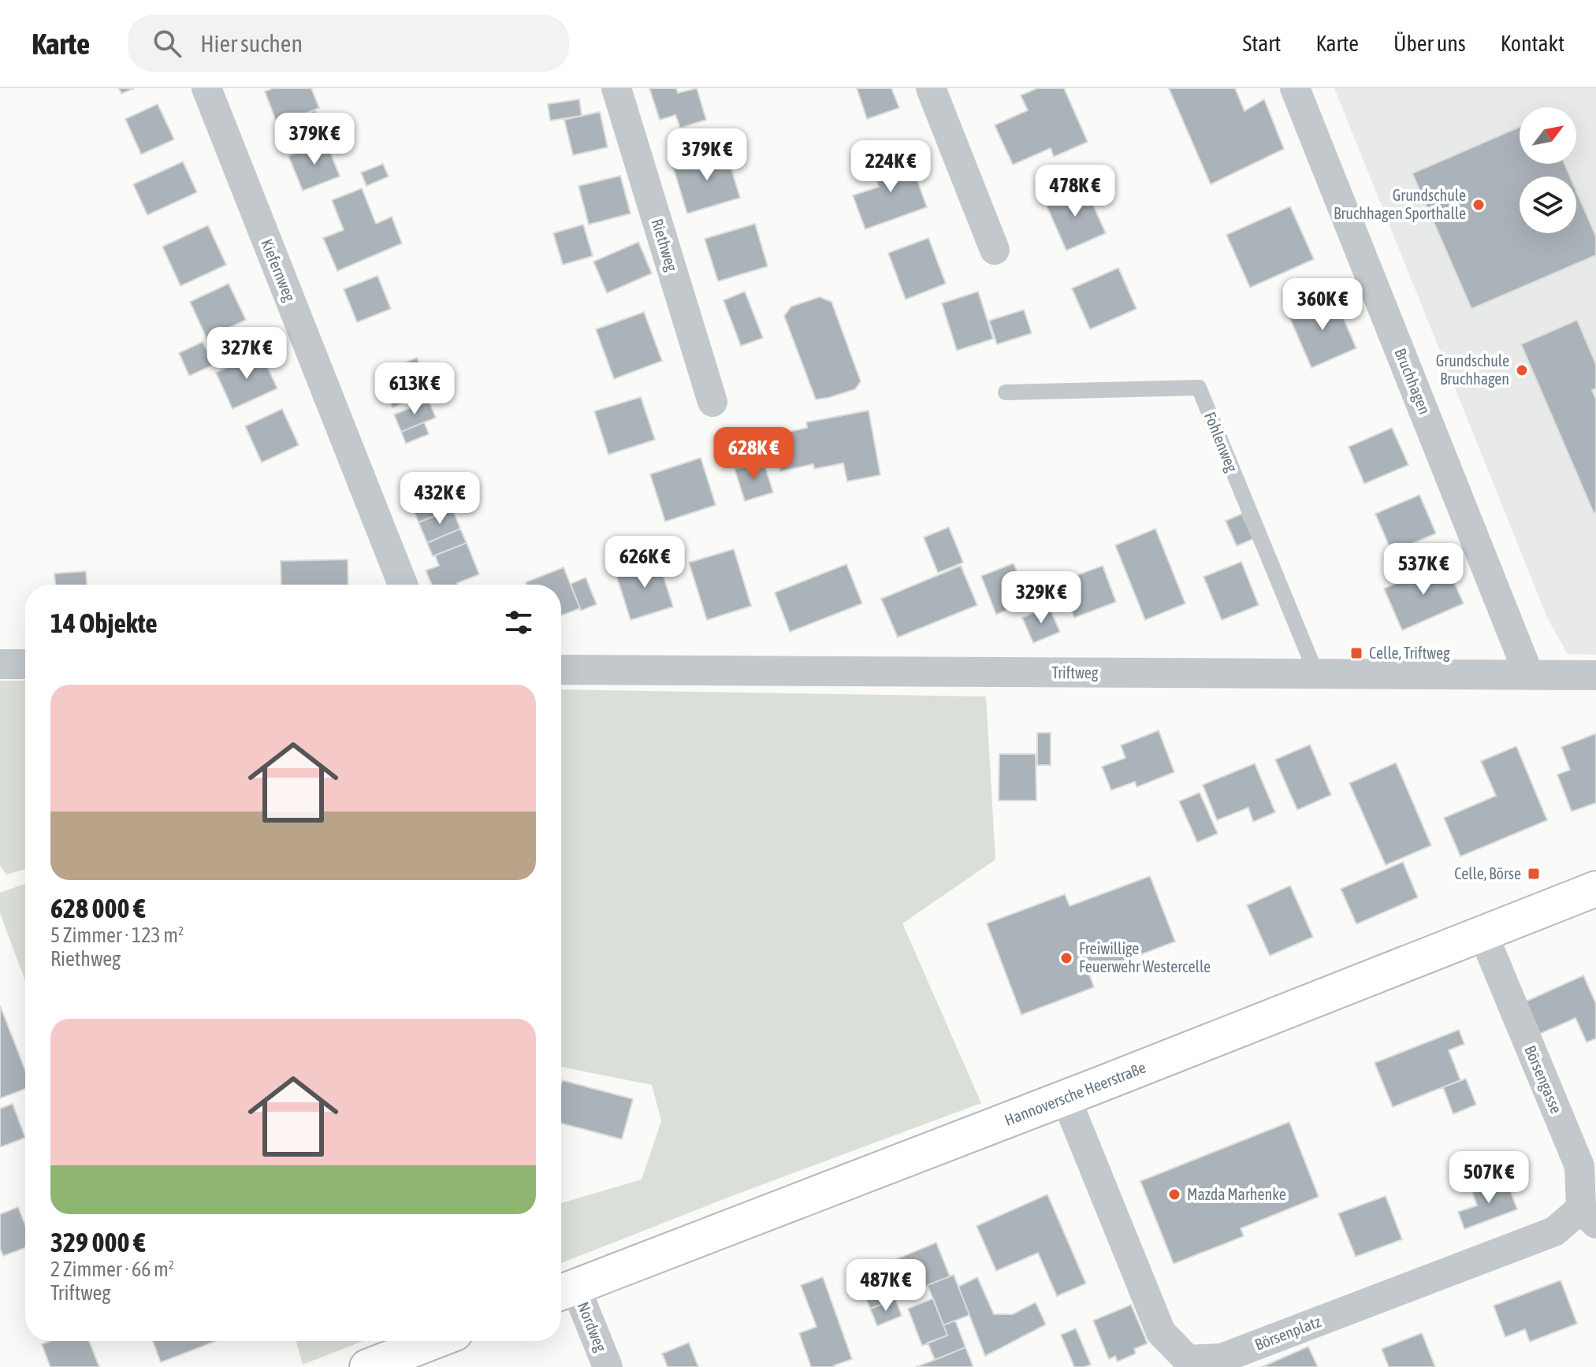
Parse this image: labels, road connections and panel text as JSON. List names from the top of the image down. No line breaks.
{"streets":{"main road":["Hannoversche Heerstraße"],"street":["Riethweg","Kiefernweg","Bruchhagen","Triftweg","Börsengasse","Nordweg","Börsenplatz"],"lane":["Fohlenweg"]},"crossings":[["Bruchhagen","Triftweg"],["Fohlenweg","Triftweg"],["Börsengasse","Hannoversche Heerstraße"],["Börsengasse","Börsenplatz"],["Hannoversche Heerstraße","Nordweg"],["Hannoversche Heerstraße","Börsenplatz"]],"places":{"other":["Grundschule Bruchhagen Sporthalle","Grundschule Bruchhagen","Freiwillige Feuerwehr Westercelle","Mazda Marhenke"],"transit":["Celle, Triftweg","Celle, Börse"]},"north":"top right","page":{"header":"Karte","search":"Hier suchen","nav":["Start","Karte","Über uns","Kontakt"],"price":["379K €","379K €","224K €","478K €","360K €","327K €","613K €","628K €","432K €","626K €","537K €","329K €","507K €","487K €"],"heading":"14 Objekte","list":[{"name":"628 000 €","note":"5 Zimmer · 123 m² · Riethweg"},{"name":"329 000 €","note":"2 Zimmer · 66 m² · Triftweg"}]}}
